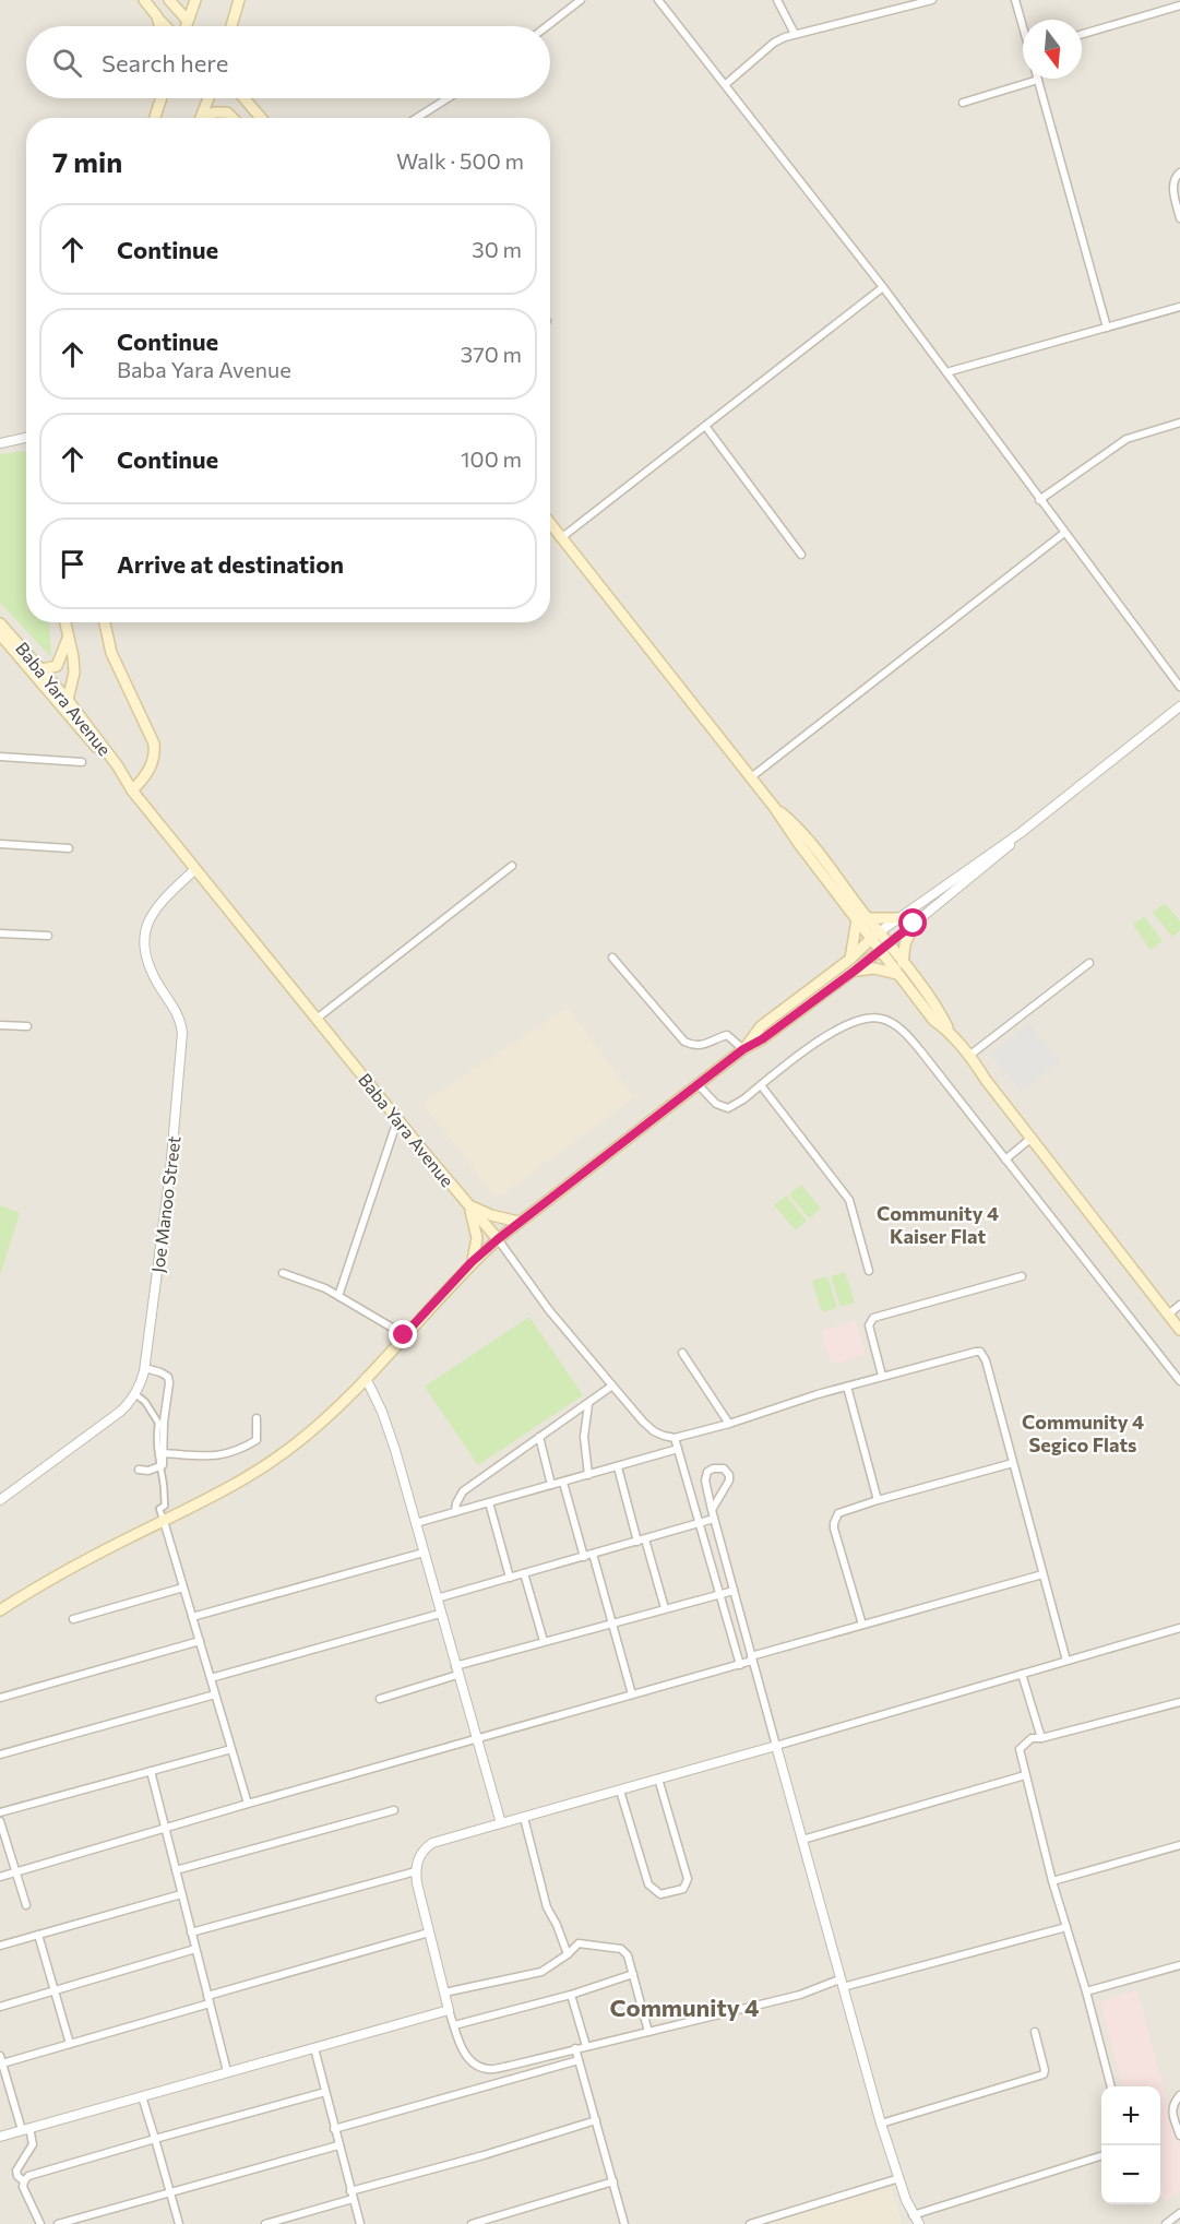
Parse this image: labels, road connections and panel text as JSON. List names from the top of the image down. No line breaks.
{"streets":{"main road":["Baba Yara Avenue"],"street":["Joe Manoo Street"]},"crossings":[["Baba Yara Avenue","Joe Manoo Street"]],"districts":["Community 4 Kaiser Flat","Community 4 Segico Flats","Community 4"],"north":"bottom","page":{"search":"Search here","heading":["7 min","Walk · 500 m"],"list":[["Continue","30 m"],["Continue","Baba Yara Avenue","370 m"],["Continue","100 m"],"Arrive at destination"],"map_buttons":["+","−"]}}
